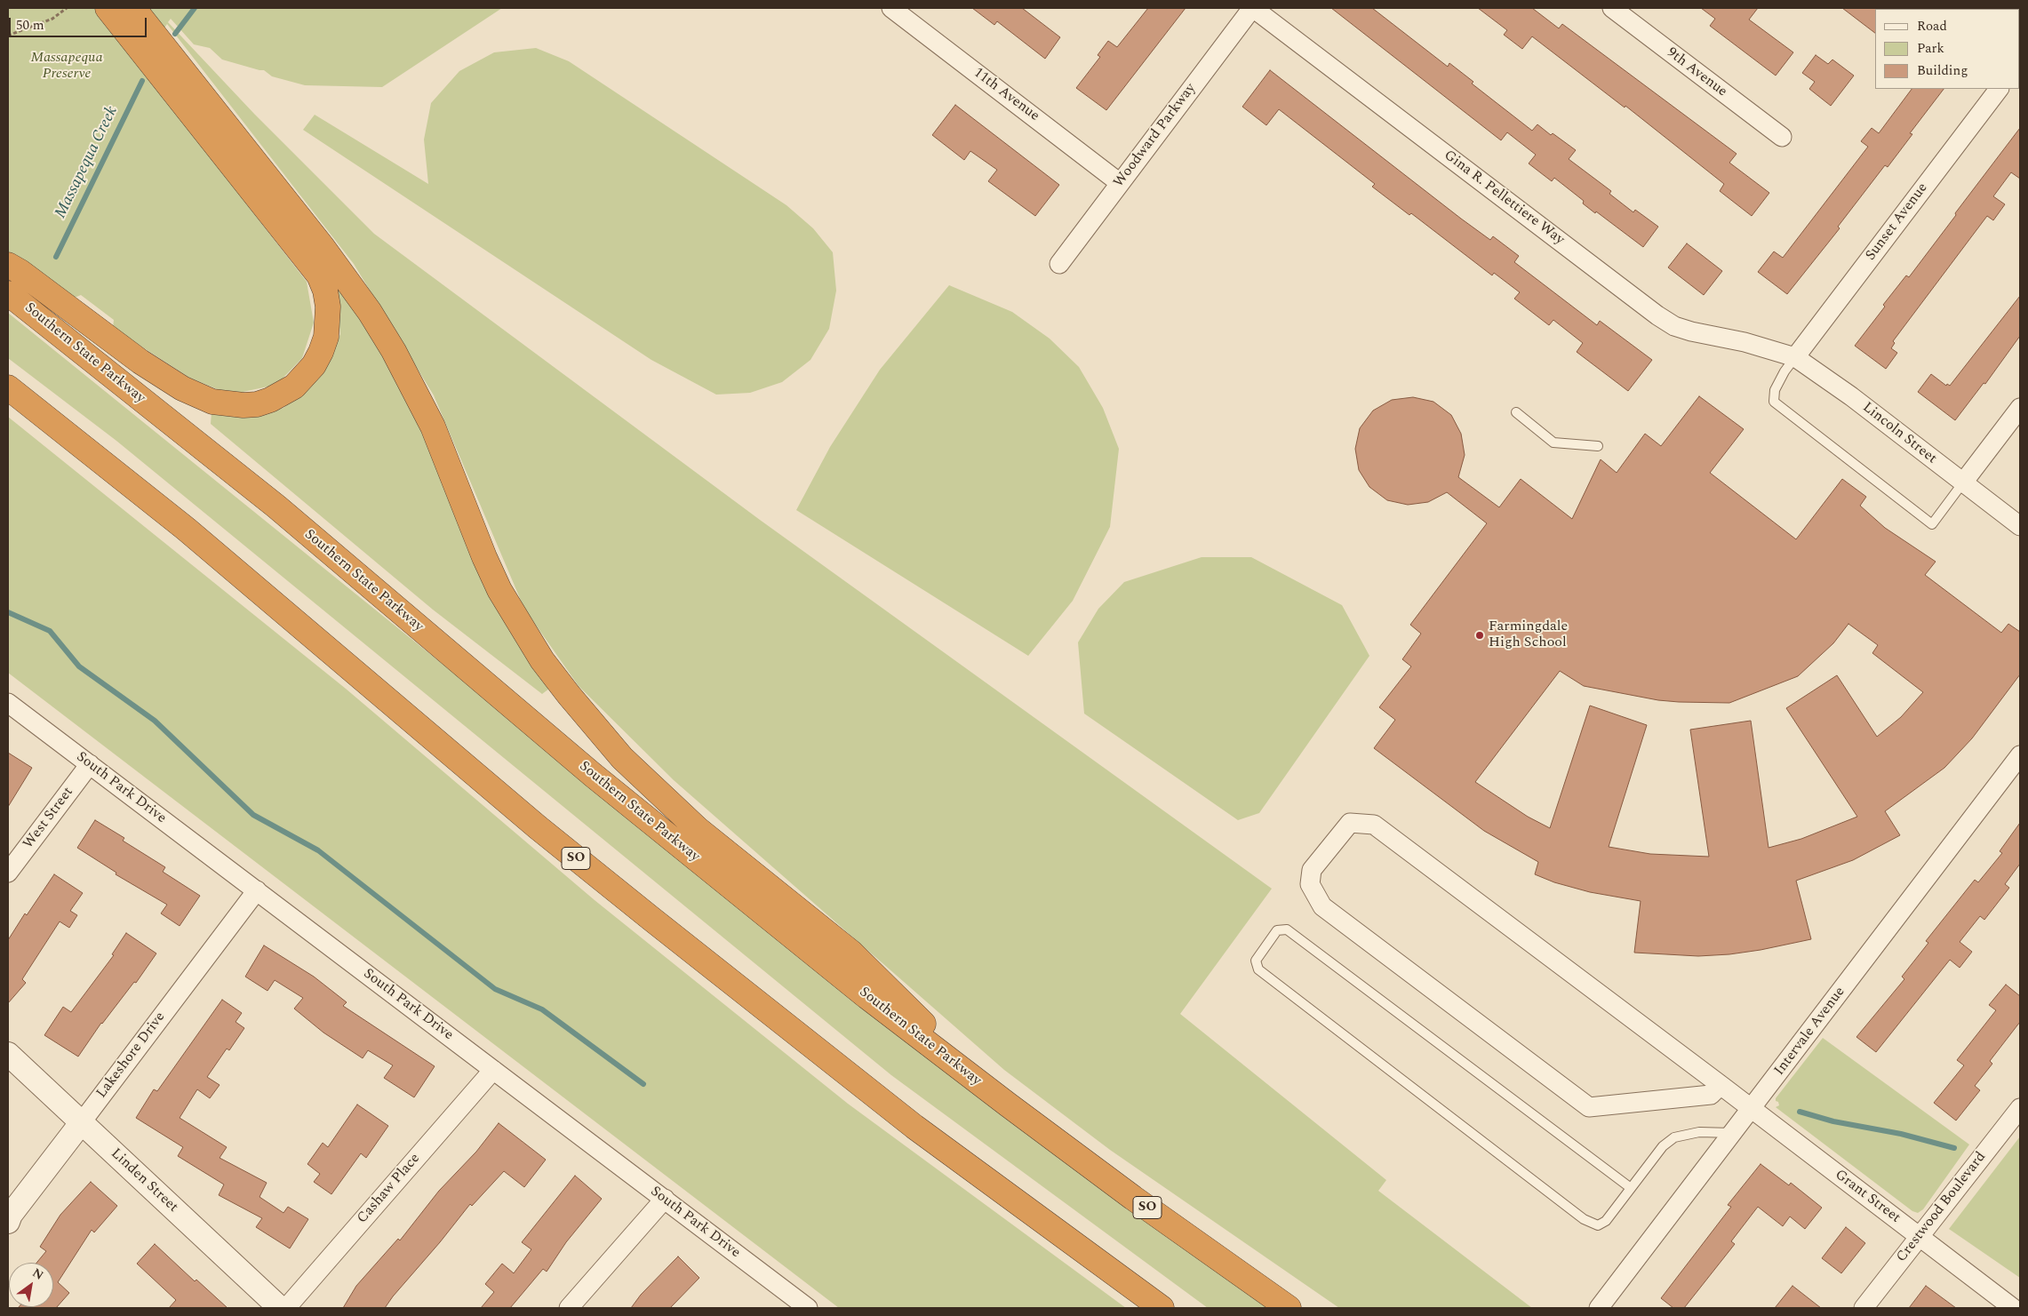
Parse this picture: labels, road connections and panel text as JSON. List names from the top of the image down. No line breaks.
{"streets":{"highway":["Southern State Parkway","SO"],"street":["9th Avenue","11th Avenue","Woodward Parkway","Gina R. Pellettiere Way","Sunset Avenue","Lincoln Street","South Park Drive","West Street","Intervale Avenue","Lakeshore Drive","Linden Street","Cashaw Place","Grant Street","Crestwood Boulevard"]},"crossings":[["11th Avenue","Woodward Parkway"],["Woodward Parkway","Gina R. Pellettiere Way"],["Gina R. Pellettiere Way","Lincoln Street"],["Sunset Avenue","Lincoln Street"],["South Park Drive","West Street"],["South Park Drive","Lakeshore Drive"],["South Park Drive","Cashaw Place"],["Intervale Avenue","Grant Street"],["Lakeshore Drive","Linden Street"],["Grant Street","Crestwood Boulevard"]],"water":["Massapequa Creek"],"parks":["Massapequa Preserve"],"places":["Farmingdale High School"],"legend":["Road","Park","Building"],"scale_bar":"50 m","north":"top right"}
